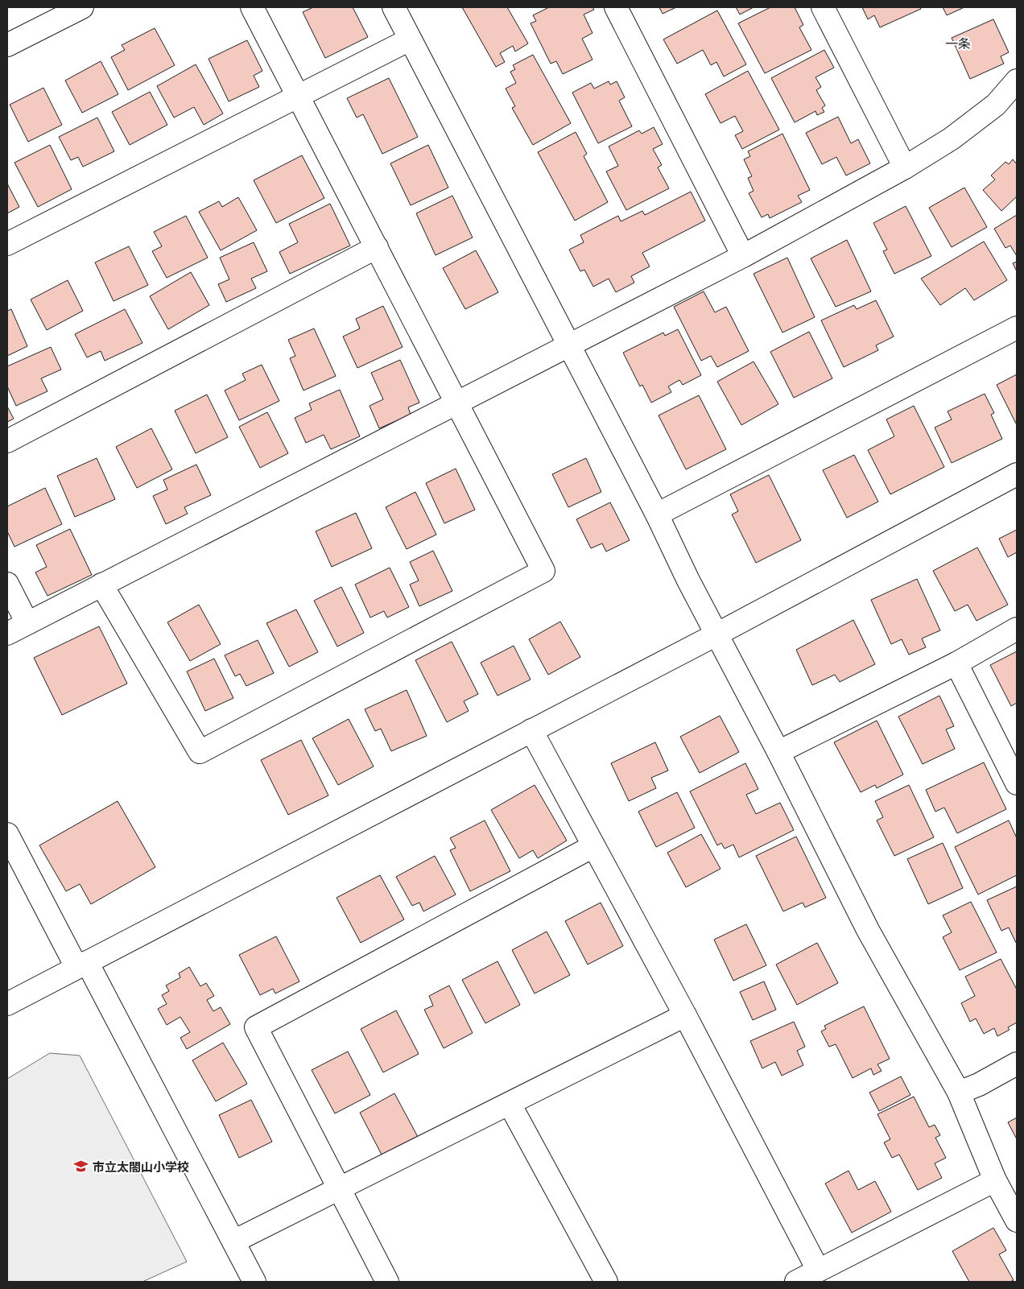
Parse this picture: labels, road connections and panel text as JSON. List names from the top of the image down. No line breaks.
{"districts":["一条"],"places":{"school or university":["市立太閤山小学校"]}}
